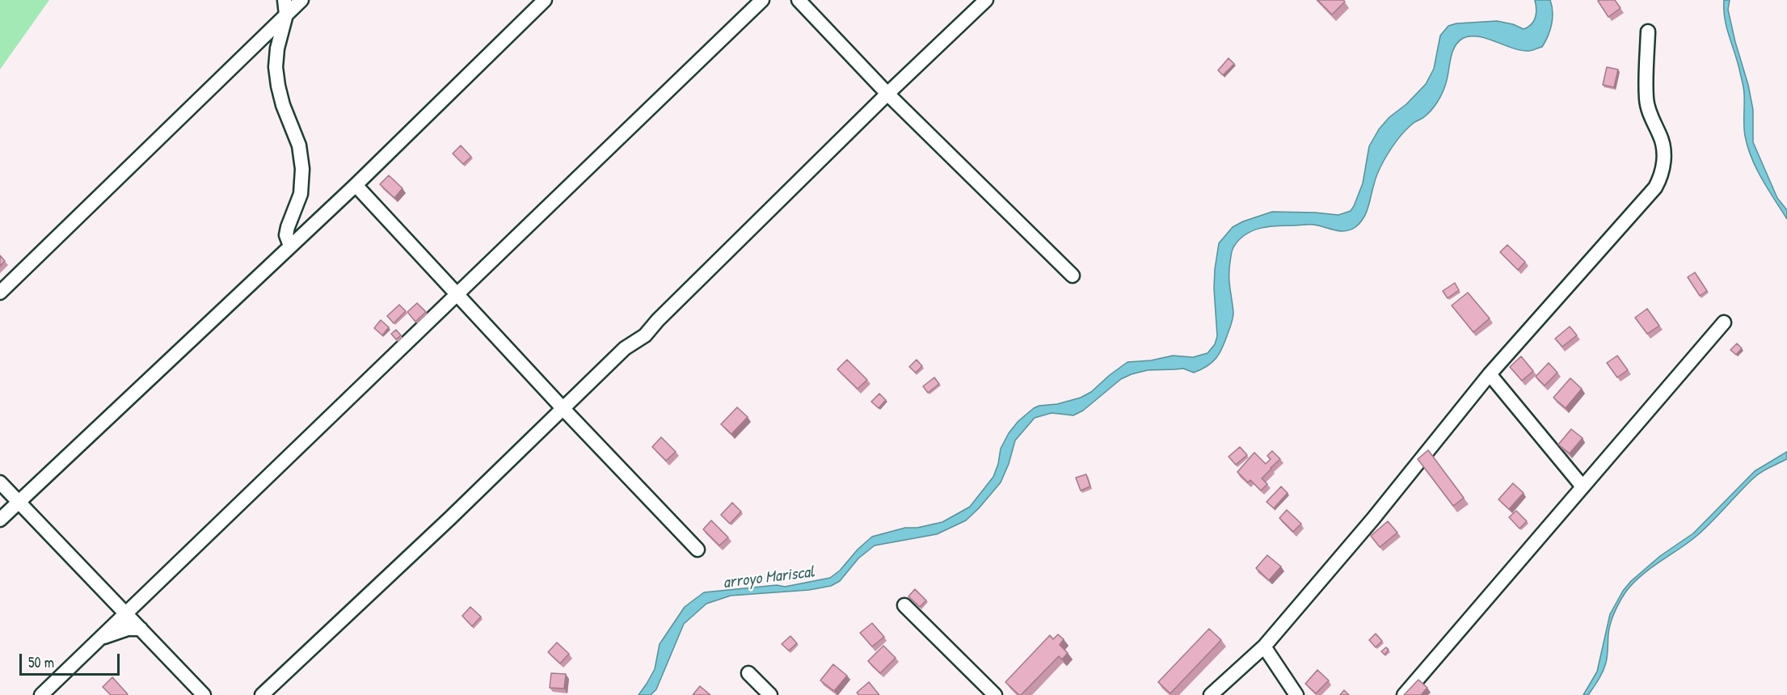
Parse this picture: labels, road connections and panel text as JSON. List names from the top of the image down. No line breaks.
{"water":["arroyo Mariscal"],"scale_bar":"50 m"}
